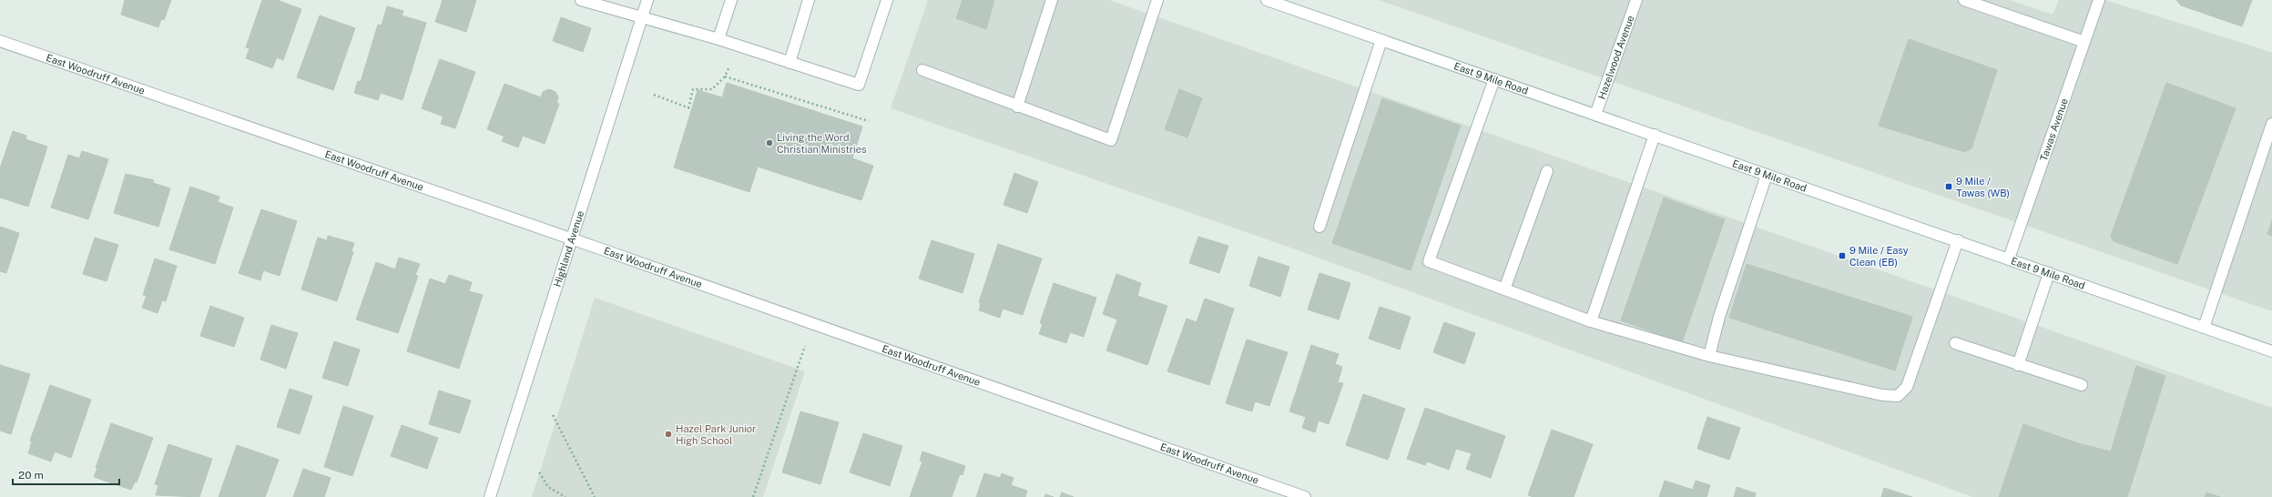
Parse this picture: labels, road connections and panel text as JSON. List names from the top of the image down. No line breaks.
{"streets":{"street":["Hazelwood Avenue","East Woodruff Avenue","East 9 Mile Road","Tawas Avenue","Highland Avenue"]},"crossings":[["Hazelwood Avenue","East 9 Mile Road"],["East Woodruff Avenue","Highland Avenue"],["East 9 Mile Road","Tawas Avenue"]],"places":{"other":["Living the Word Christian Ministries","Hazel Park Junior High School"],"transit":["9 Mile / Tawas (WB)","9 Mile / Easy Clean (EB)"]},"scale_bar":"20 m"}
